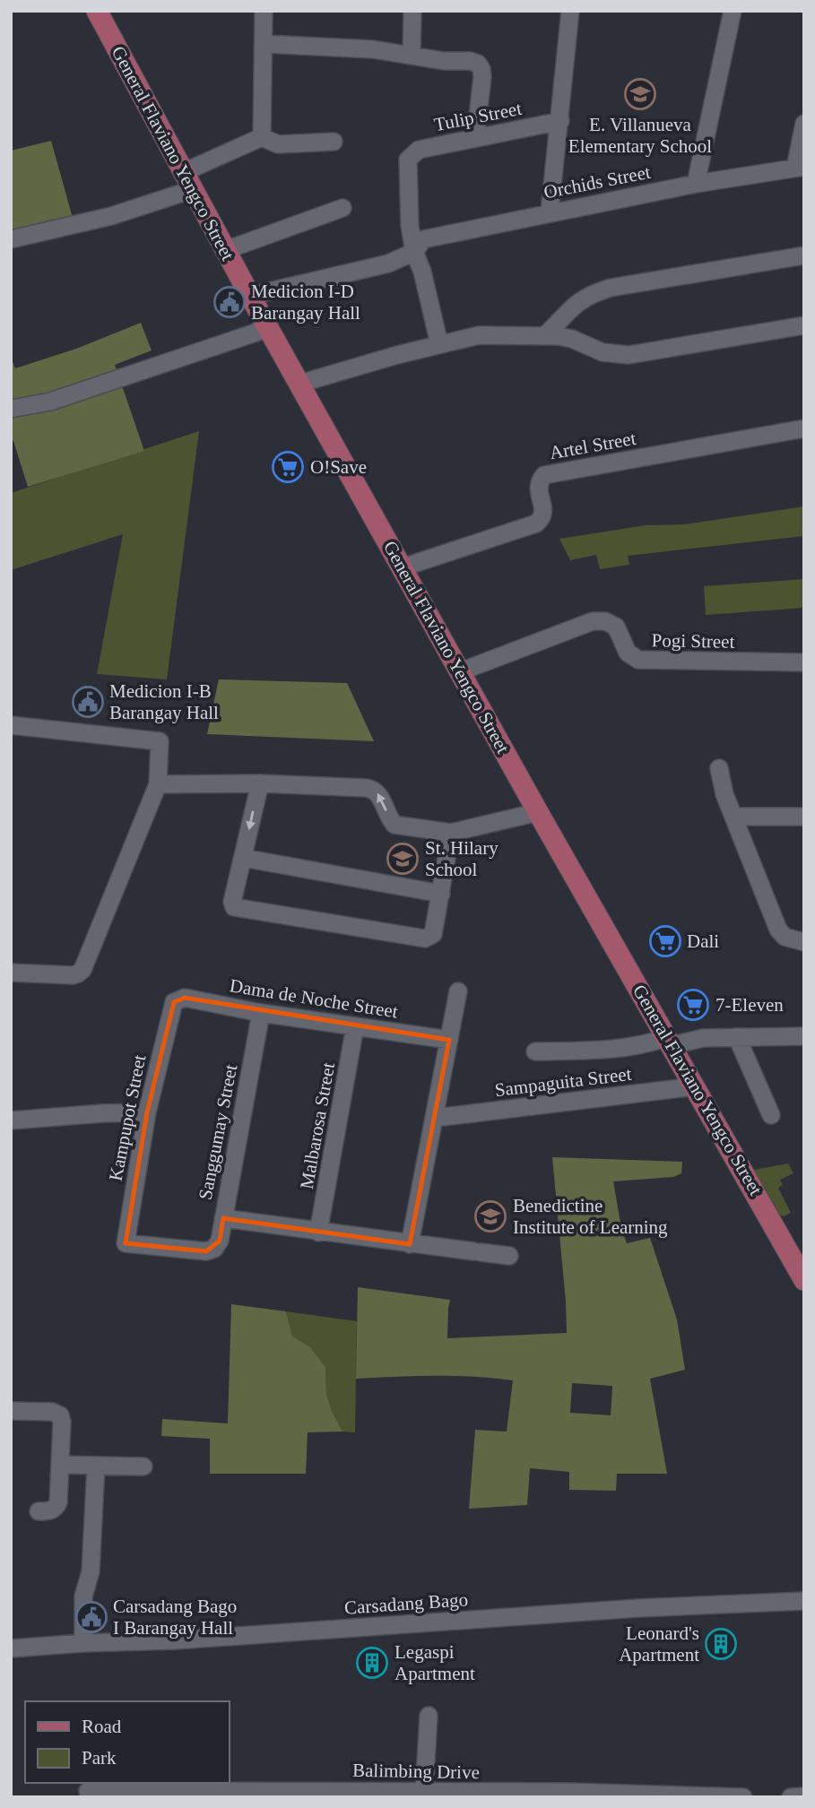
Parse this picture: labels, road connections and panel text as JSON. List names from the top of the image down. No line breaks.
{"streets":{"main road":["General Flaviano Yengco Street"],"street":["Tulip Street","Orchids Street","Artel Street","Pogi Street","Dama de Noche Street","Sampaguita Street","Kampupot Street","Malbarosa Street","Sanggumay Street","Carsadang Bago","Balimbing Drive"]},"crossings":[["Tulip Street","Orchids Street"],["General Flaviano Yengco Street","Orchids Street"],["General Flaviano Yengco Street","Artel Street"],["General Flaviano Yengco Street","Pogi Street"],["General Flaviano Yengco Street","Sampaguita Street"],["Dama de Noche Street","Kampupot Street"],["Dama de Noche Street","Malbarosa Street"],["Dama de Noche Street","Sanggumay Street"],["Kampupot Street","Sanggumay Street"]],"places":{"school or university":["E. Villanueva Elementary School","St. Hilary School","Benedictine Institute of Learning"],"public building":["Medicion I-D Barangay Hall","Medicion I-B Barangay Hall","Carsadang Bago I Barangay Hall"],"supermarket":["O!Save","Dali","7-Eleven"],"building":["Leonard's Apartment","Legaspi Apartment"]},"legend":["Road","Park"]}
